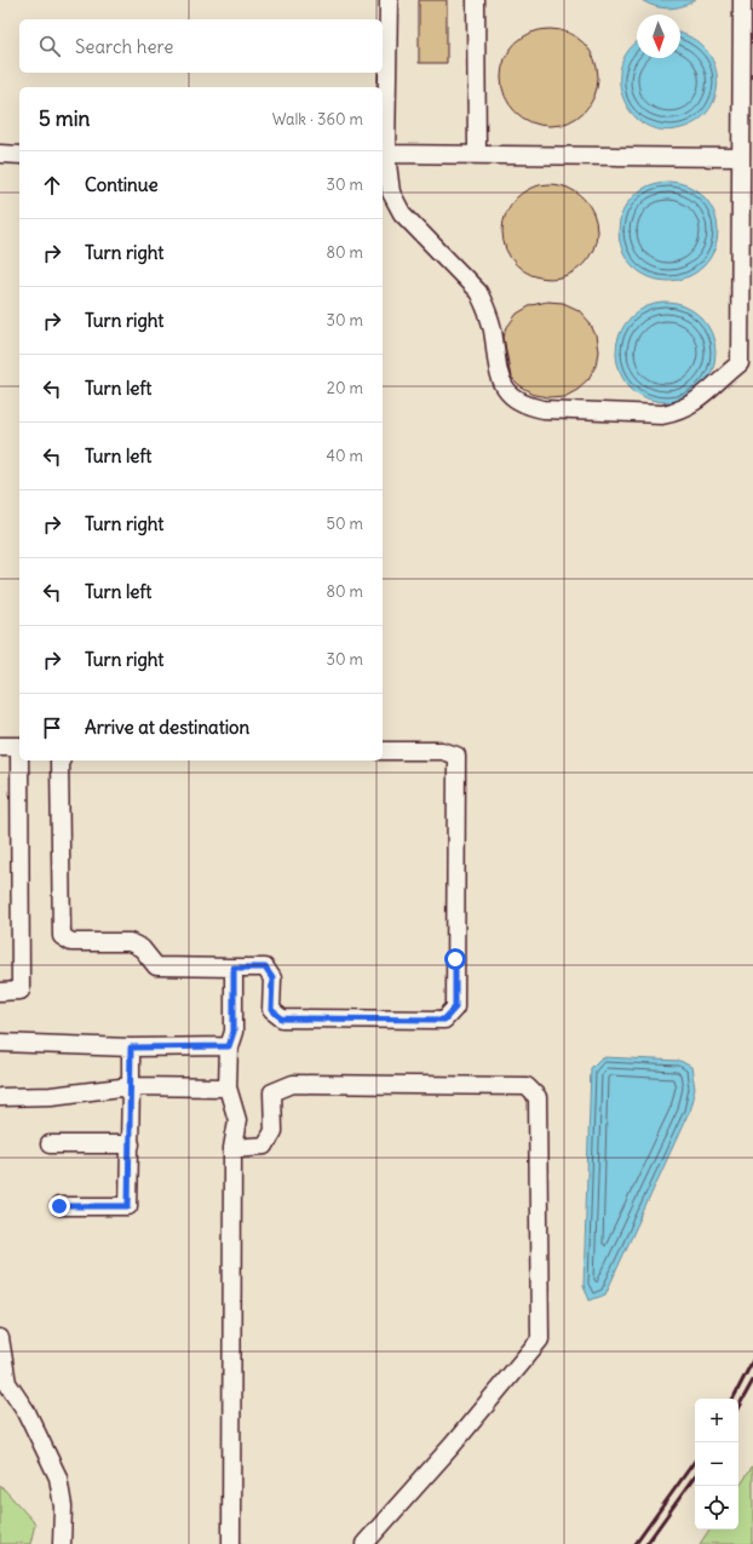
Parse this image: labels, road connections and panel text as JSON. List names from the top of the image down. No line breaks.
{"north":"bottom","page":{"search":"Search here","heading":["5 min","Walk · 360 m"],"list":[["Continue","30 m"],["Turn right","80 m"],["Turn right","30 m"],["Turn left","20 m"],["Turn left","40 m"],["Turn right","50 m"],["Turn left","80 m"],["Turn right","30 m"],"Arrive at destination"],"map_buttons":["+","−"]}}
